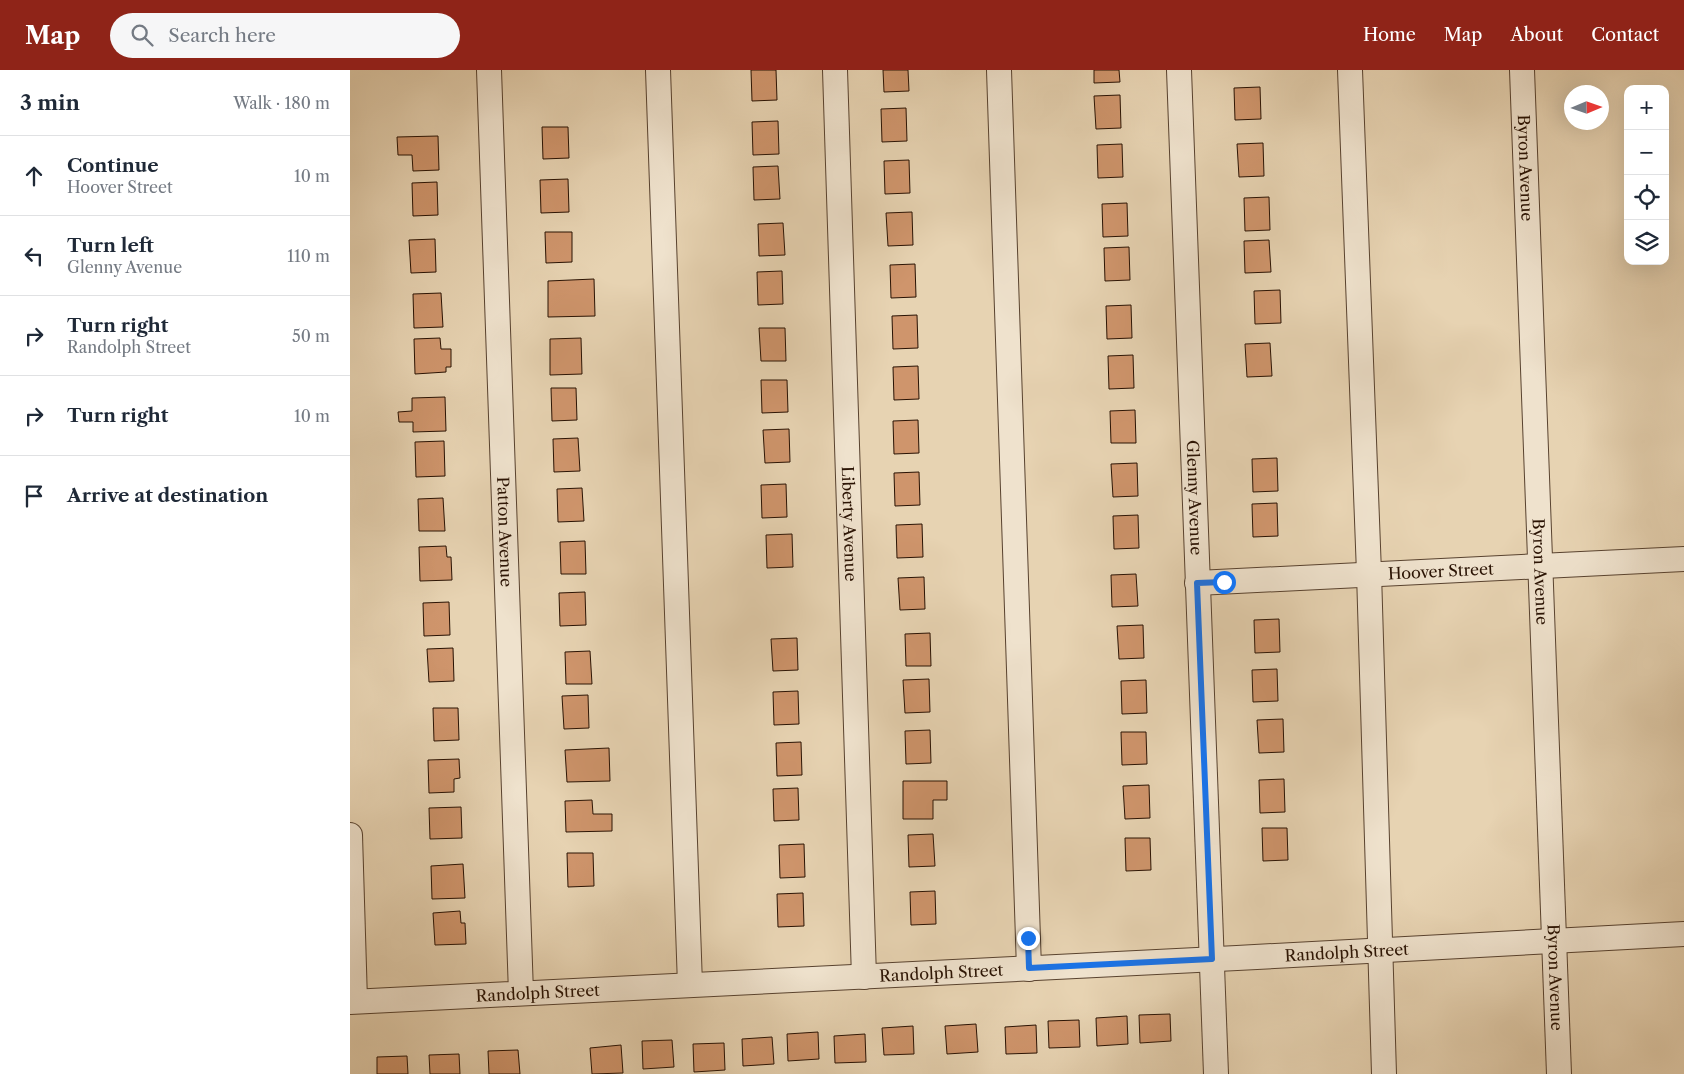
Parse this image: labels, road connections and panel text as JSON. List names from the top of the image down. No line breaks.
{"streets":{"street":["Byron Avenue","Glenny Avenue","Liberty Avenue","Patton Avenue","Hoover Street","Randolph Street"]},"crossings":[["Byron Avenue","Hoover Street"],["Byron Avenue","Randolph Street"],["Glenny Avenue","Hoover Street"],["Glenny Avenue","Randolph Street"],["Liberty Avenue","Randolph Street"],["Patton Avenue","Randolph Street"]],"north":"right","page":{"header":"Map","search":"Search here","nav":["Home","Map","About","Contact"],"heading":["3 min","Walk · 180 m"],"map_buttons":["+","−"],"list":[["Continue","Hoover Street","10 m"],["Turn left","Glenny Avenue","110 m"],["Turn right","Randolph Street","50 m"],["Turn right","10 m"],"Arrive at destination"]}}
